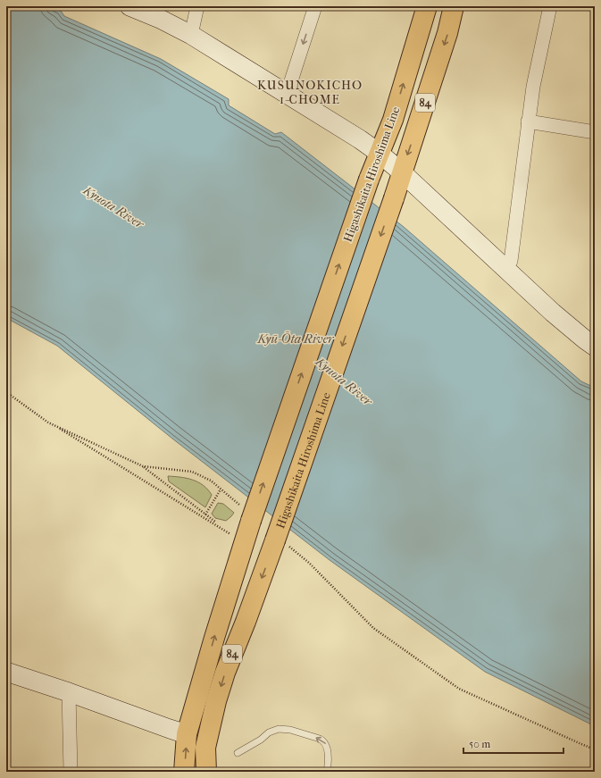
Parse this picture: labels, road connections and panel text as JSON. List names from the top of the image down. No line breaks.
{"streets":{"main road":["84","Higashikaita Hiroshima Line"]},"districts":["KUSUNOKICHO 1-CHOME"],"water":["Kyuota River","Kyū-Ōta River"],"scale_bar":"50 m"}
